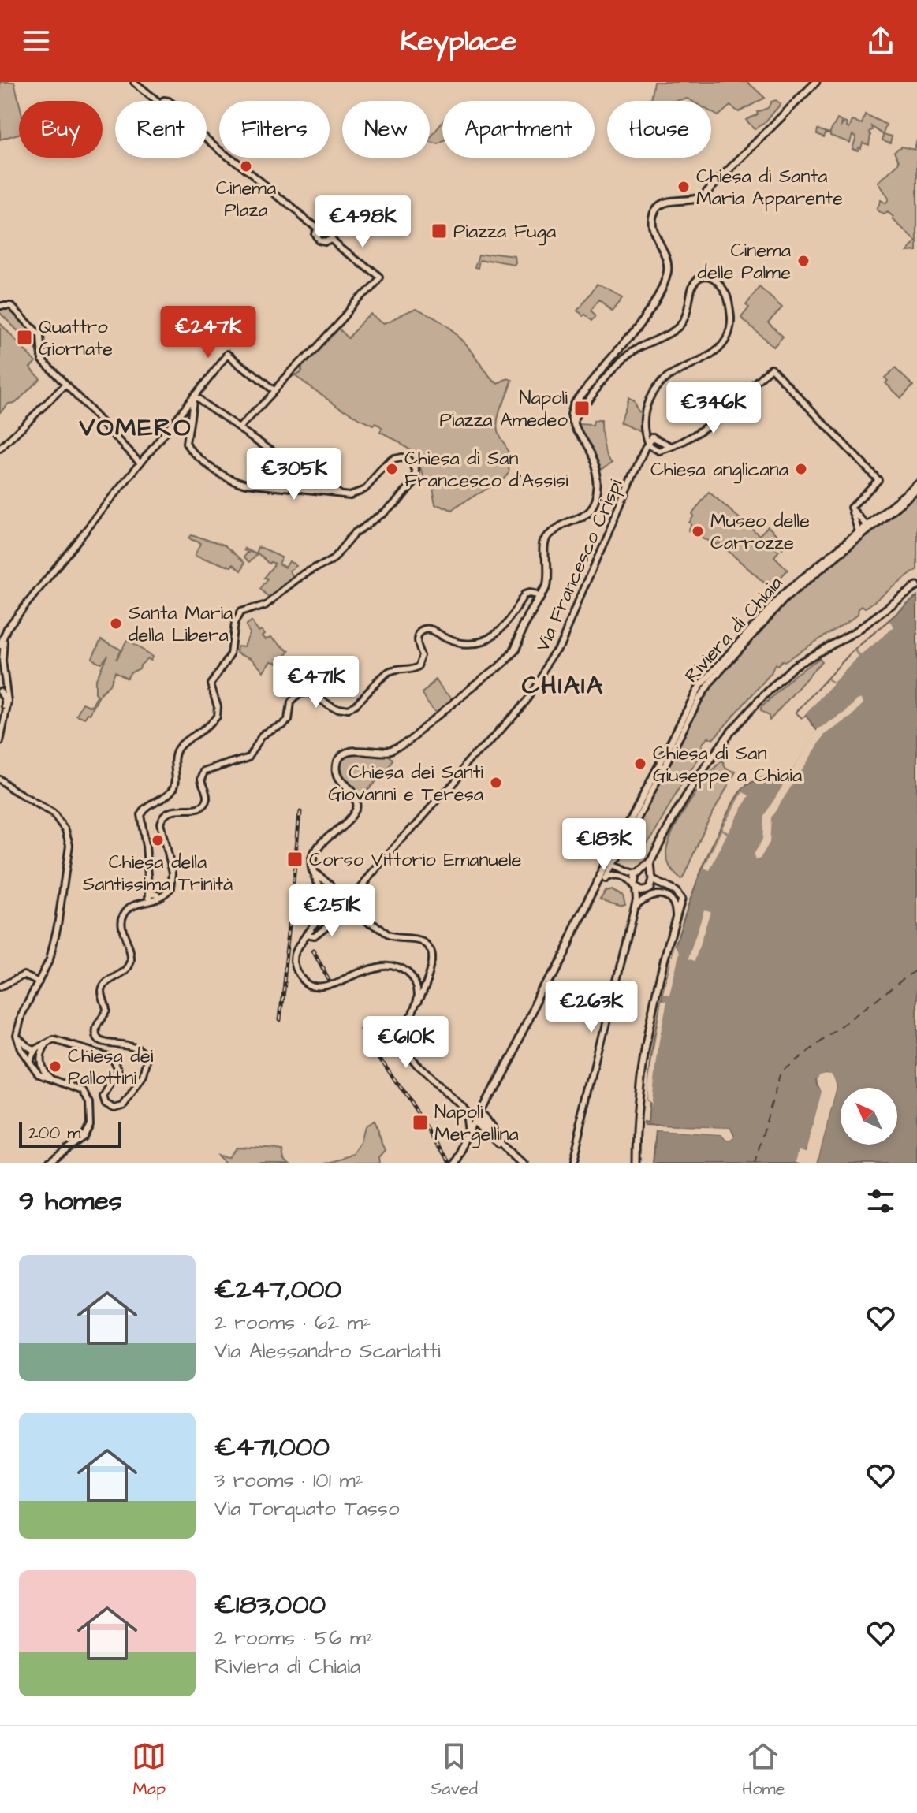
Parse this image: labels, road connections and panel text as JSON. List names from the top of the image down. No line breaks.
{"streets":{"main road":["Riviera di Chiaia"],"street":["Via Francesco Crispi"]},"districts":["VOMERO","CHIAIA"],"places":{"other":["Cinema Plaza","Chiesa di Santa Maria Apparente","Cinema delle Palme","Chiesa di San Francesco d'Assisi","Chiesa anglicana","Museo delle Carrozze","Santa Maria della Libera","Chiesa di San Giuseppe a Chiaia","Chiesa dei Santi Giovanni e Teresa","Chiesa della Santissima Trinità","Chiesa dei Pallottini"],"transit":["Piazza Fuga","Quattro Giornate","Napoli Piazza Amedeo","Corso Vittorio Emanuele","Napoli Mergellina"]},"scale_bar":"200 m","north":"top left","page":{"header":"Keyplace","chip":["Buy","Rent","Filters","New","Apartment","House"],"price":["€498K","€247K","€346K","€305K","€471K","€183K","€251K","€263K","€610K"],"scale":"200 m","heading":"9 homes","list":[{"name":"€247,000","note":"2 rooms · 62 m² · Via Alessandro Scarlatti"},{"name":"€471,000","note":"3 rooms · 101 m² · Via Torquato Tasso"},{"name":"€183,000","note":"2 rooms · 56 m² · Riviera di Chiaia"}],"tabs":["Map","Saved","Home"]}}
